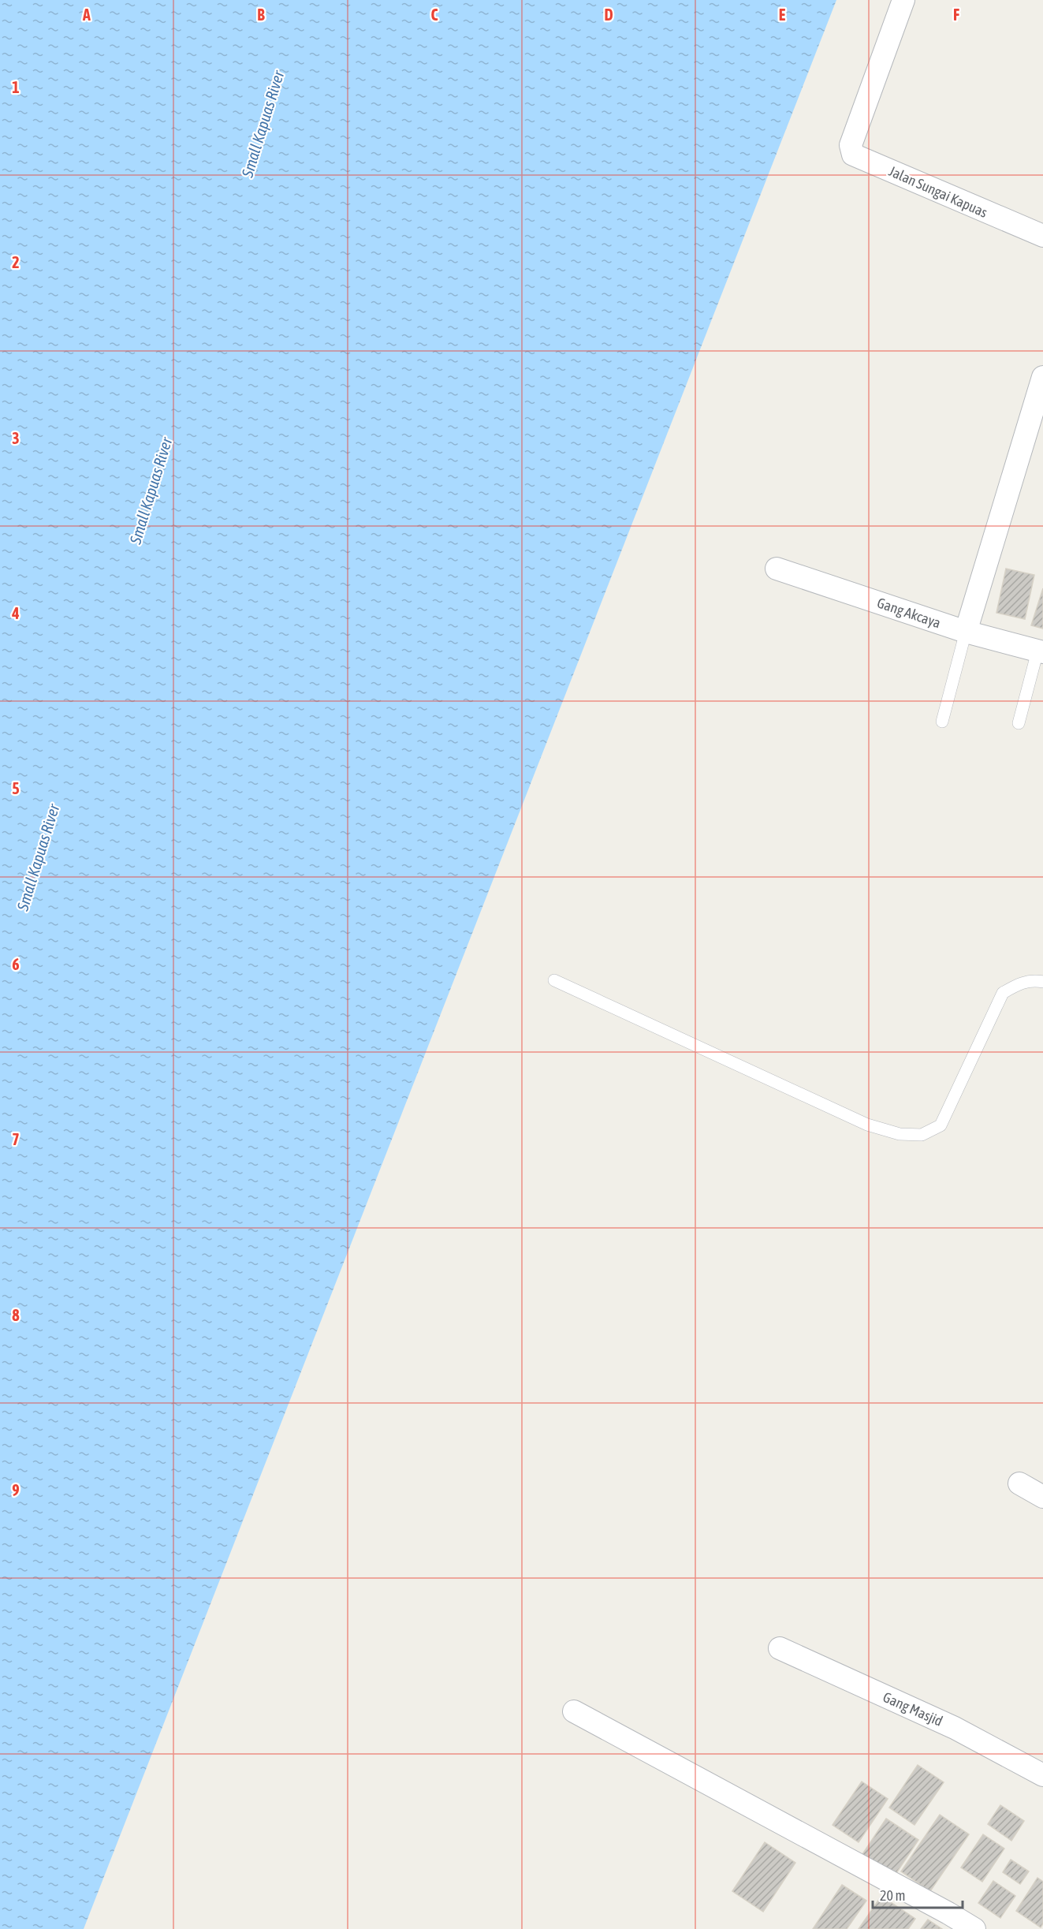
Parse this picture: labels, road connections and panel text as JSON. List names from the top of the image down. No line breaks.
{"streets":{"street":["Jalan Sungai Kapuas","Gang Akcaya","Gang Masjid"]},"water":["Small Kapuas River"],"scale_bar":"20 m","grid":{"columns":["A","B","C","D","E","F"],"rows":["1","2","3","4","5","6","7","8","9"]}}
